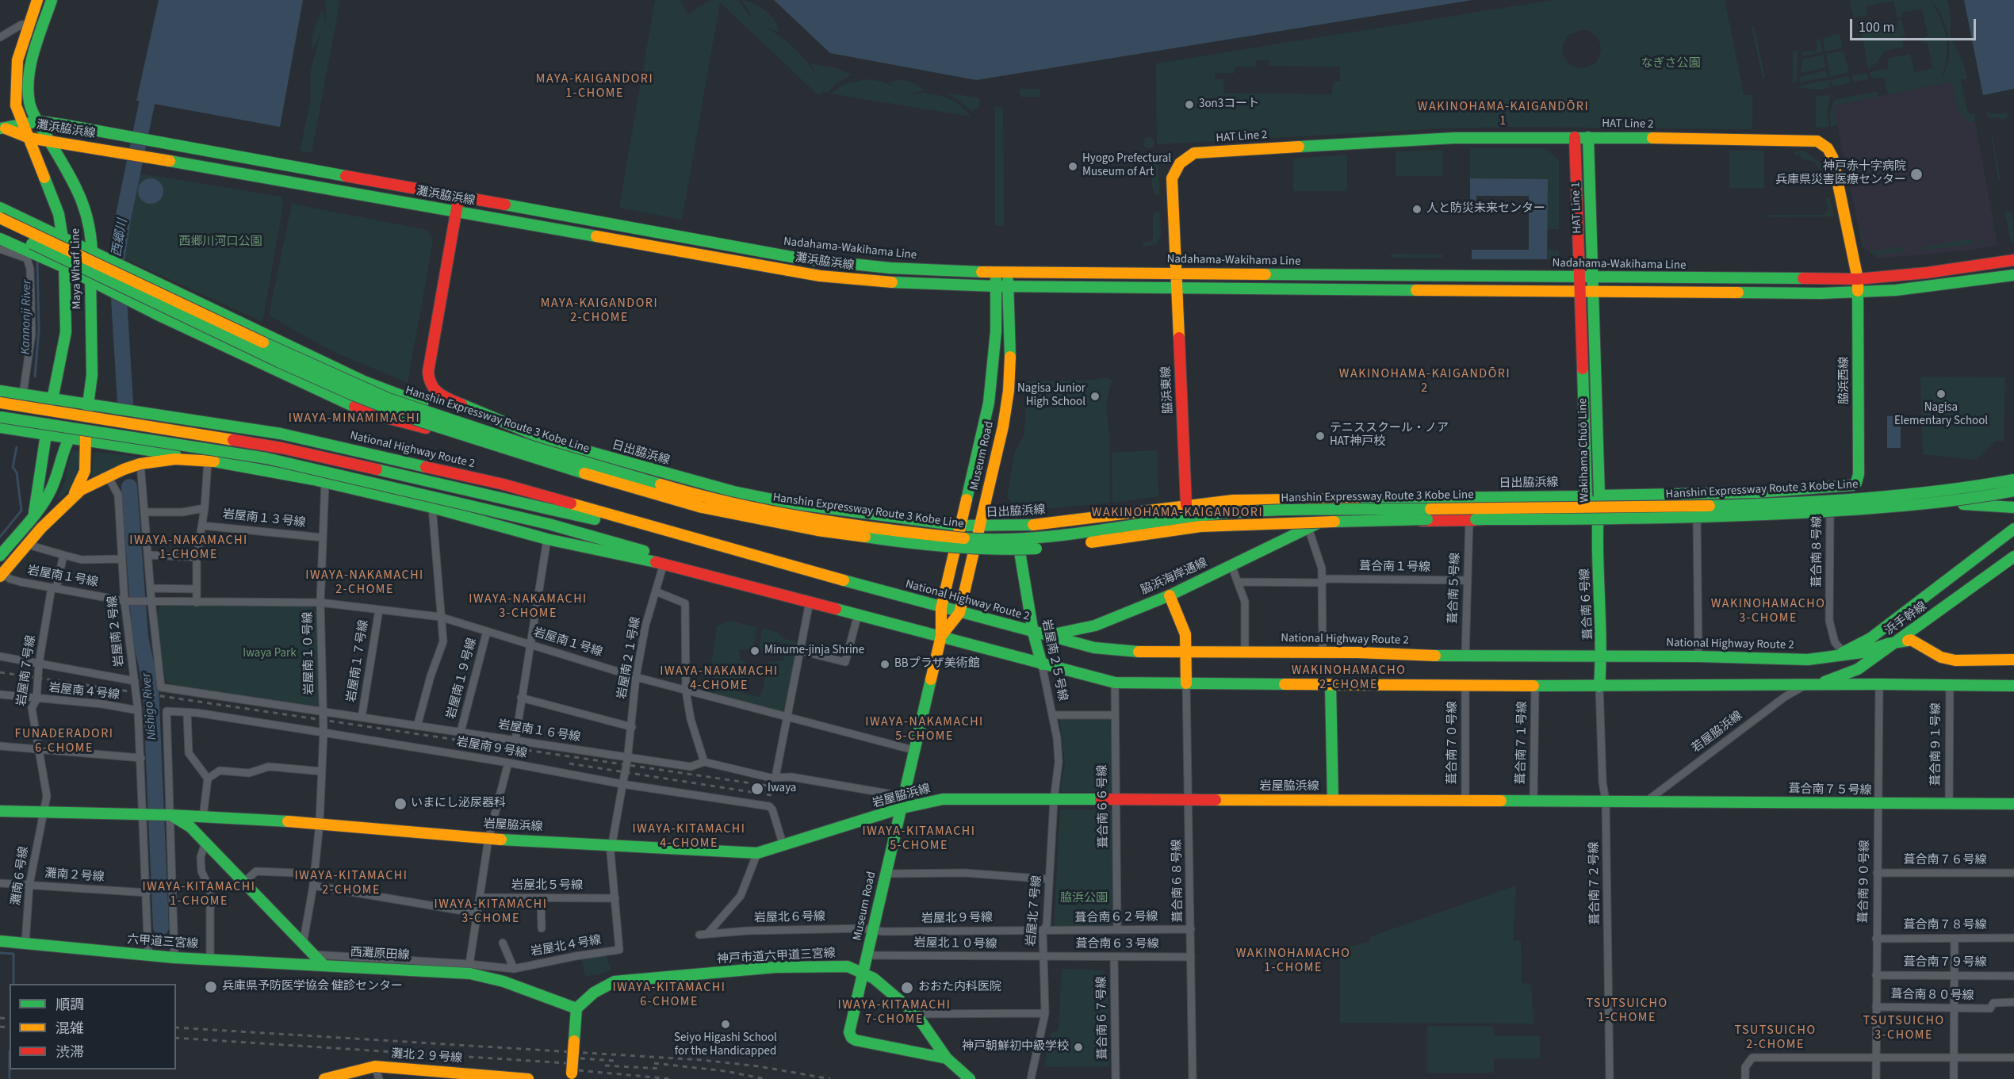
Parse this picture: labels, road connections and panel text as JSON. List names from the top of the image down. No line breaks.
{"streets":{"main road":["HAT Line 2","灘浜脇浜線","HAT Line 1","Nadahama-Wakihama Line","Maya Wharf Line","脇浜西線","脇浜東線","Hanshin Expressway Route 3 Kobe Line","National Highway Route 2","Wakihama Chūō Line","日出脇浜線","Museum Road","脇浜海岸通線","葺合南６号線","浜手幹線","岩屋南２５号線","岩屋脇浜線","葺合南７５号線","六甲道三宮線","西灘原田線","神戸市道六甲道三宮線","灘北２９号線"],"street":["岩屋南１３号線","葺合南８号線","葺合南１号線","岩屋南１号線","葺合南５号線","岩屋南２号線","岩屋南１０号線","岩屋南２１号線","岩屋南１７号線","岩屋南７号線","岩屋南１９号線","岩屋南４号線","岩屋南１６号線","若屋脇浜線","葺合南７０号線","葺合南７１号線","葺合南９１号線","岩屋南９号線","葺合南６６号線","葺合南７６号線","灘南６号線","灘南２号線","葺合南６８号線","葺合南９０号線","葺合南７２号線","岩屋北５号線","岩屋北７号線","岩屋北６号線","葺合南６２号線","岩屋北９号線","葺合南７８号線","岩屋北１０号線","葺合南６３号線","岩屋北４号線","葺合南７９号線","葺合南８０号線","葺合南６７号線"]},"crossings":[["HAT Line 2","HAT Line 1"],["HAT Line 2","Nadahama-Wakihama Line"],["HAT Line 2","脇浜西線"],["HAT Line 2","脇浜東線"],["灘浜脇浜線","Nadahama-Wakihama Line"],["灘浜脇浜線","Maya Wharf Line"],["灘浜脇浜線","日出脇浜線"],["灘浜脇浜線","Museum Road"],["HAT Line 1","Nadahama-Wakihama Line"],["HAT Line 1","Wakihama Chūō Line"],["Nadahama-Wakihama Line","脇浜西線"],["Nadahama-Wakihama Line","脇浜東線"],["Nadahama-Wakihama Line","Wakihama Chūō Line"],["Nadahama-Wakihama Line","日出脇浜線"],["Nadahama-Wakihama Line","Museum Road"],["Maya Wharf Line","National Highway Route 2"],["脇浜西線","Wakihama Chūō Line"],["脇浜東線","日出脇浜線"],["National Highway Route 2","Museum Road"],["National Highway Route 2","脇浜海岸通線"],["National Highway Route 2","葺合南５号線"],["National Highway Route 2","葺合南６号線"],["National Highway Route 2","浜手幹線"],["National Highway Route 2","岩屋南２５号線"],["Wakihama Chūō Line","日出脇浜線"],["Wakihama Chūō Line","脇浜海岸通線"],["Wakihama Chūō Line","葺合南６号線"],["日出脇浜線","Museum Road"],["日出脇浜線","岩屋南２５号線"],["Museum Road","岩屋南１号線"],["Museum Road","岩屋南１６号線"],["Museum Road","岩屋脇浜線"],["Museum Road","岩屋北６号線"],["Museum Road","岩屋北９号線"],["Museum Road","岩屋北１０号線"],["Museum Road","神戸市道六甲道三宮線"],["岩屋南１３号線","岩屋南１０号線"],["葺合南８号線","浜手幹線"],["葺合南１号線","葺合南５号線"],["岩屋南１号線","岩屋南２号線"],["岩屋南１号線","岩屋南１０号線"],["岩屋南１号線","岩屋南２１号線"],["岩屋南１号線","岩屋南１７号線"],["岩屋南１号線","岩屋南７号線"],["岩屋南１号線","岩屋南１９号線"],["岩屋南１号線","岩屋南１６号線"],["脇浜海岸通線","葺合南５号線"],["脇浜海岸通線","葺合南６号線"],["葺合南６号線","葺合南７２号線"],["浜手幹線","若屋脇浜線"],["岩屋南２号線","岩屋南４号線"],["岩屋南２号線","岩屋脇浜線"],["岩屋南２号線","灘南２号線"],["岩屋南２号線","六甲道三宮線"],["岩屋南１０号線","岩屋南１６号線"],["岩屋南１０号線","岩屋南９号線"],["岩屋南１０号線","岩屋脇浜線"],["岩屋南２１号線","岩屋南１６号線"],["岩屋南２１号線","岩屋南９号線"],["岩屋南２１号線","岩屋脇浜線"],["岩屋南２１号線","岩屋北４号線"],["岩屋南２５号線","岩屋脇浜線"],["岩屋南２５号線","岩屋北７号線"],["岩屋南１７号線","岩屋南１６号線"],["岩屋南７号線","岩屋南４号線"],["岩屋南７号線","灘南６号線"],["岩屋南１９号線","岩屋南１６号線"],["岩屋南１６号線","岩屋脇浜線"],["若屋脇浜線","岩屋脇浜線"],["若屋脇浜線","葺合南７５号線"],["葺合南７０号線","岩屋脇浜線"],["葺合南７１号線","岩屋脇浜線"],["葺合南９１号線","葺合南７５号線"],["岩屋南９号線","岩屋脇浜線"],["岩屋脇浜線","葺合南７５号線"],["岩屋脇浜線","葺合南６６号線"],["岩屋脇浜線","葺合南６８号線"],["岩屋脇浜線","葺合南７２号線"],["岩屋脇浜線","岩屋北７号線"],["岩屋脇浜線","岩屋北４号線"],["葺合南７５号線","葺合南９０号線"],["葺合南６６号線","葺合南６２号線"],["葺合南７６号線","葺合南９０号線"],["灘南６号線","灘南２号線"],["灘南６号線","六甲道三宮線"],["葺合南６８号線","葺合南６２号線"],["葺合南６８号線","葺合南６３号線"],["葺合南９０号線","葺合南７８号線"],["葺合南９０号線","葺合南７９号線"],["葺合南９０号線","葺合南８０号線"],["岩屋北５号線","岩屋北４号線"],["岩屋北７号線","葺合南６２号線"],["岩屋北７号線","岩屋北９号線"],["岩屋北７号線","岩屋北１０号線"],["岩屋北７号線","葺合南６３号線"],["岩屋北６号線","岩屋北９号線"],["葺合南６２号線","岩屋北９号線"],["六甲道三宮線","西灘原田線"],["岩屋北１０号線","葺合南６３号線"],["葺合南６３号線","葺合南６７号線"],["西灘原田線","神戸市道六甲道三宮線"]],"districts":["MAYA-KAIGANDORI 1-CHOME","WAKINOHAMA-KAIGANDŌRI 1","MAYA-KAIGANDORI 2-CHOME","WAKINOHAMA-KAIGANDŌRI 2","IWAYA-MINAMIMACHI","WAKINOHAMA-KAIGANDORI","IWAYA-NAKAMACHI 1-CHOME","IWAYA-NAKAMACHI 2-CHOME","IWAYA-NAKAMACHI 3-CHOME","WAKINOHAMACHO 3-CHOME","WAKINOHAMACHO 2-CHOME","IWAYA-NAKAMACHI 4-CHOME","IWAYA-NAKAMACHI 5-CHOME","FUNADERADORI 6-CHOME","IWAYA-KITAMACHI 4-CHOME","IWAYA-KITAMACHI 5-CHOME","IWAYA-KITAMACHI 2-CHOME","IWAYA-KITAMACHI 1-CHOME","IWAYA-KITAMACHI 3-CHOME","WAKINOHAMACHO 1-CHOME","IWAYA-KITAMACHI 6-CHOME","TSUTSUICHO 1-CHOME","IWAYA-KITAMACHI 7-CHOME","TSUTSUICHO 3-CHOME","TSUTSUICHO 2-CHOME"],"water":["西郷川","Kannonji River","Nishigo River"],"parks":["なぎさ公園","西郷川河口公園","Iwaya Park","脇浜公園"],"places":["3on3コート","Hyogo Prefectural Museum of Art","神戸赤十字病院 兵庫県災害医療センター","人と防災未来センター","Nagisa Elementary School","Nagisa Junior High School","テニススクール・ノア HAT神戸校","Minume-jinja Shrine","BBプラザ美術館","Iwaya","いまにし泌尿器科","兵庫県予防医学協会 健診センター","おおた内科医院","Seiyo Higashi School for the Handicapped","神戸朝鮮初中級学校"],"legend":["順調","混雑","渋滞"],"scale_bar":"100 m"}
